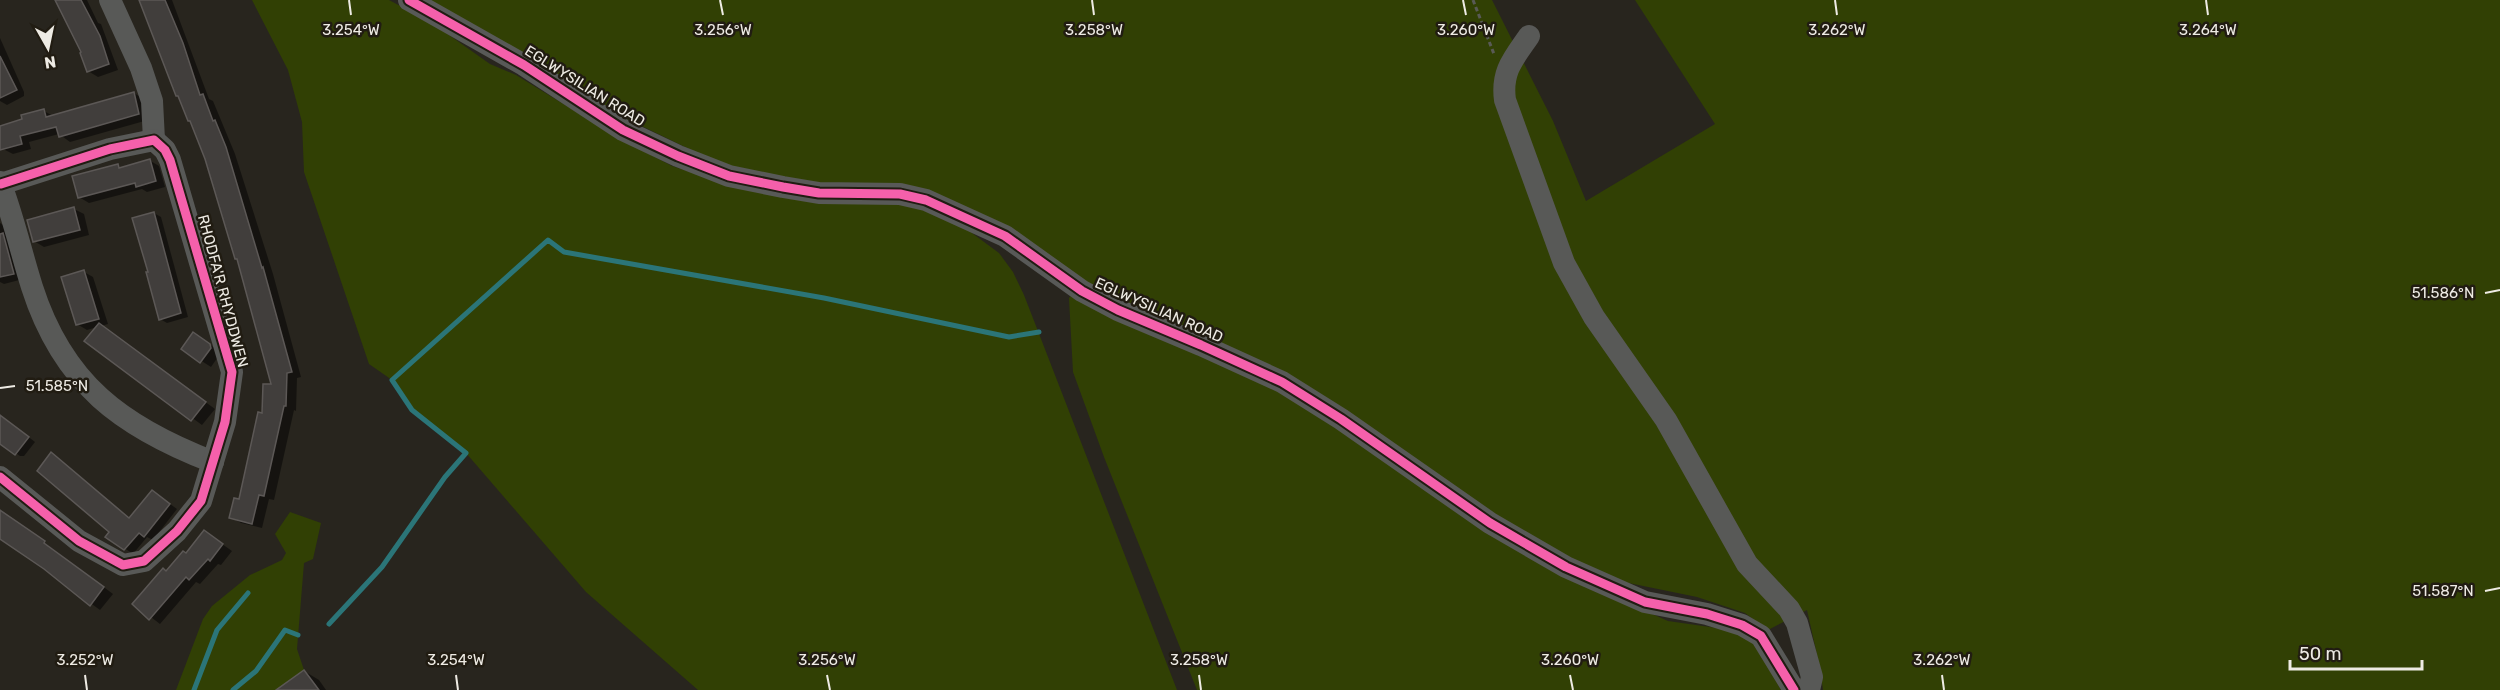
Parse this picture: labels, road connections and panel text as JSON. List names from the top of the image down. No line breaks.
{"streets":{"street":["EGLWYSILIAN ROAD","RHODFA'R RHYDDWEN"]},"scale_bar":"50 m","north":"bottom","coordinates":["3.254°W","3.256°W","3.258°W","3.260°W","3.262°W","3.264°W","51.586°N","51.585°N","51.587°N","3.252°W"]}
